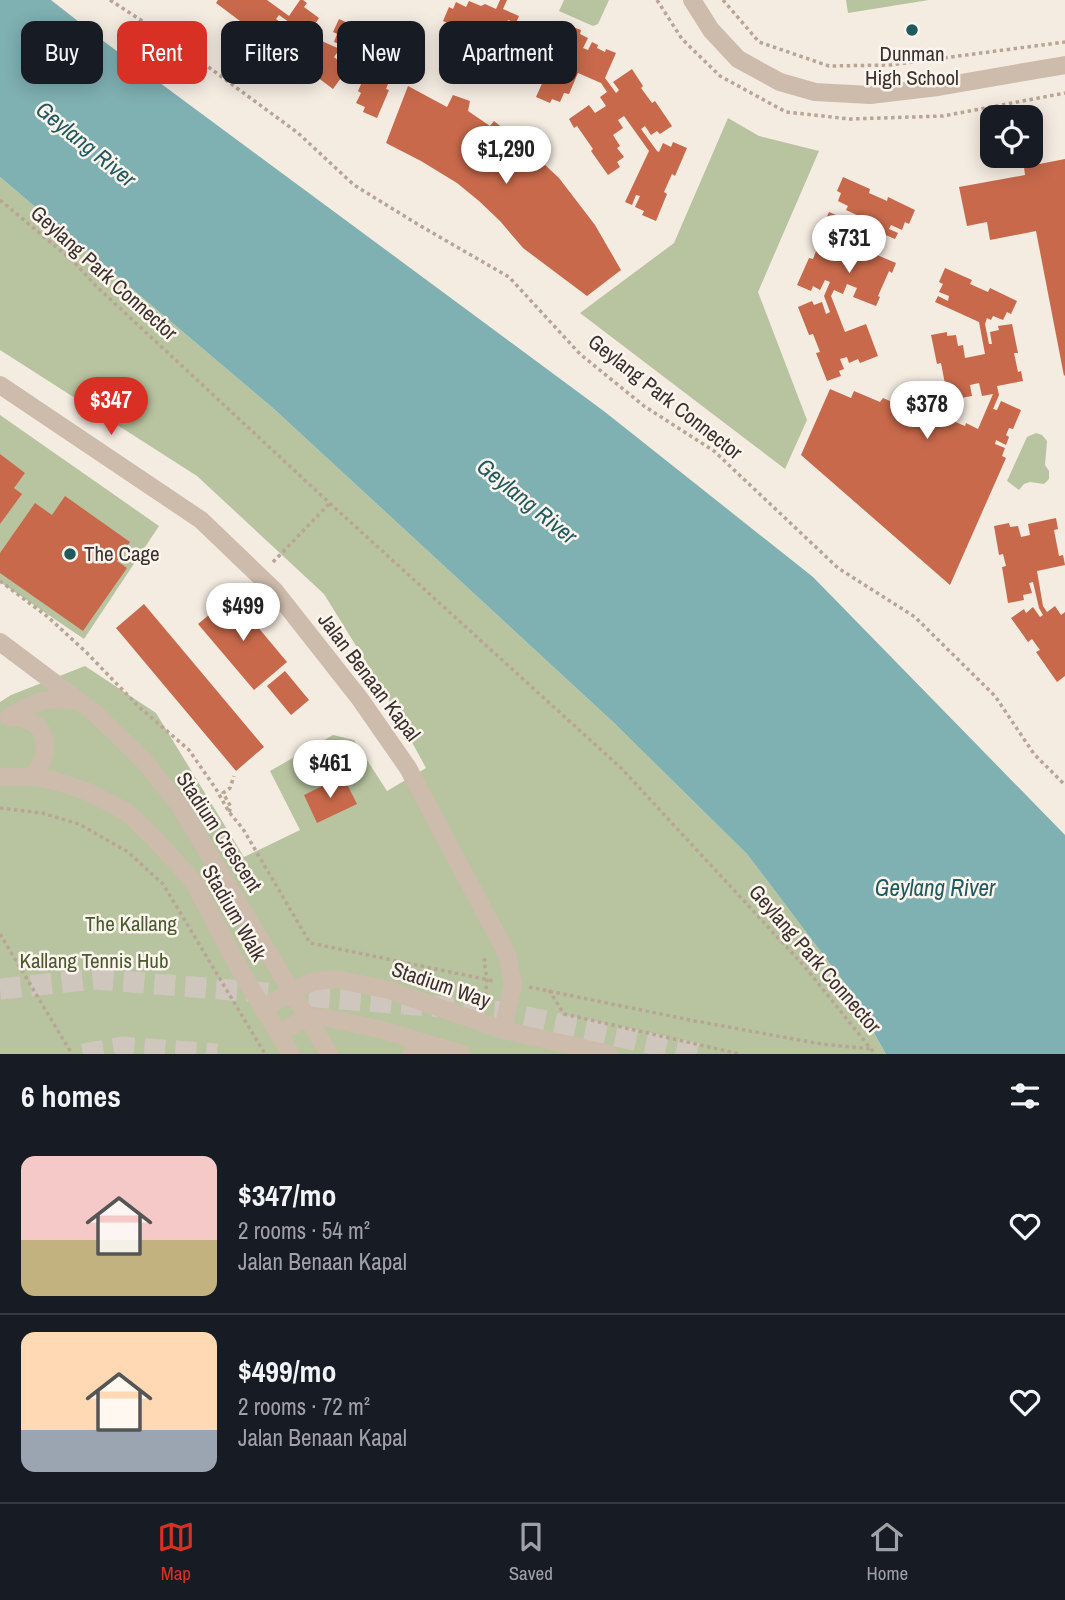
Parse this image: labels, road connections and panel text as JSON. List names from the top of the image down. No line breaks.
{"streets":{"street":["Jalan Benaan Kapal","Stadium Crescent","Stadium Walk","Stadium Way"],"path":["Geylang Park Connector"]},"crossings":[["Jalan Benaan Kapal","Stadium Way"],["Stadium Crescent","Stadium Way"],["Stadium Walk","Stadium Way"]],"water":["Geylang River"],"parks":["The Kallang","Kallang Tennis Hub"],"places":["Dunman High School","The Cage"],"page":{"chip":["Buy","Rent","Filters","New","Apartment"],"price":["$1,290","$731","$347","$378","$499","$461"],"heading":"6 homes","list":[{"name":"$347/mo","note":"2 rooms · 54 m² · Jalan Benaan Kapal"},{"name":"$499/mo","note":"2 rooms · 72 m² · Jalan Benaan Kapal"}],"tabs":["Map","Saved","Home"]}}
